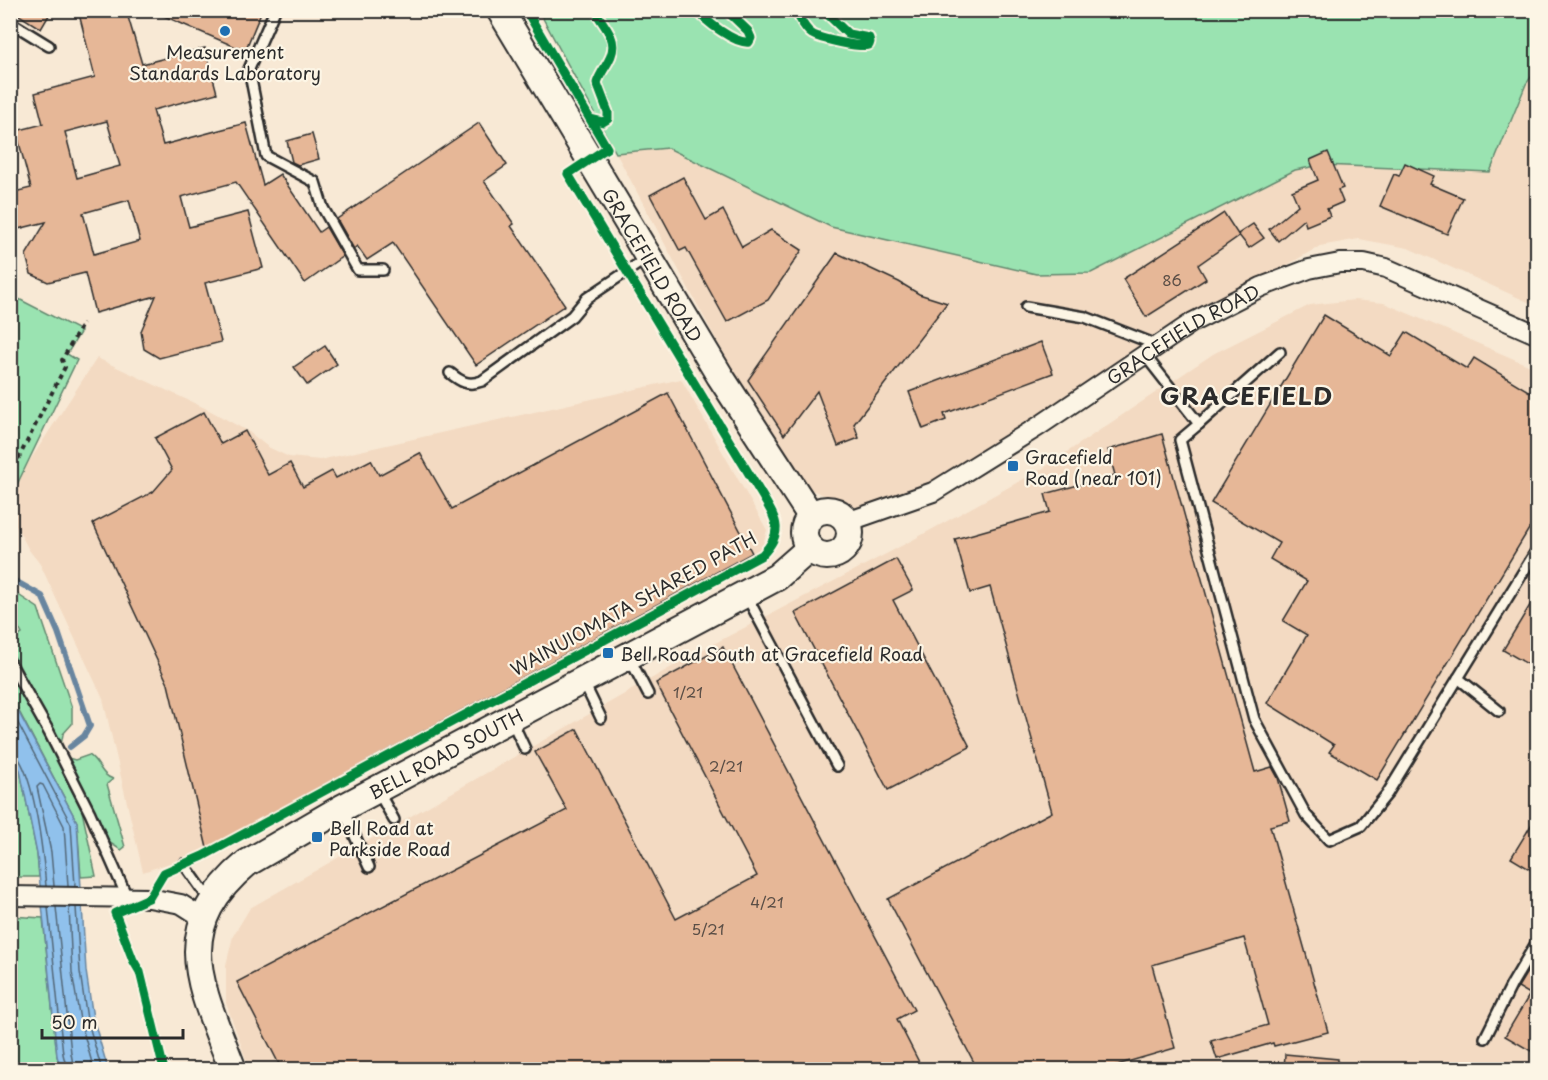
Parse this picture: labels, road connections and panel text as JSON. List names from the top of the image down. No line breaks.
{"streets":{"main road":["GRACEFIELD ROAD","BELL ROAD SOUTH"],"cycle path":["WAINUIOMATA SHARED PATH"]},"crossings":[["GRACEFIELD ROAD","BELL ROAD SOUTH"]],"districts":["GRACEFIELD"],"places":{"other":["Measurement Standards Laboratory"],"transit":["Gracefield Road (near 101)","Bell Road South at Gracefield Road","Bell Road at Parkside Road"]},"house_numbers":["86","1/21","2/21","4/21","5/21"],"scale_bar":"50 m"}
